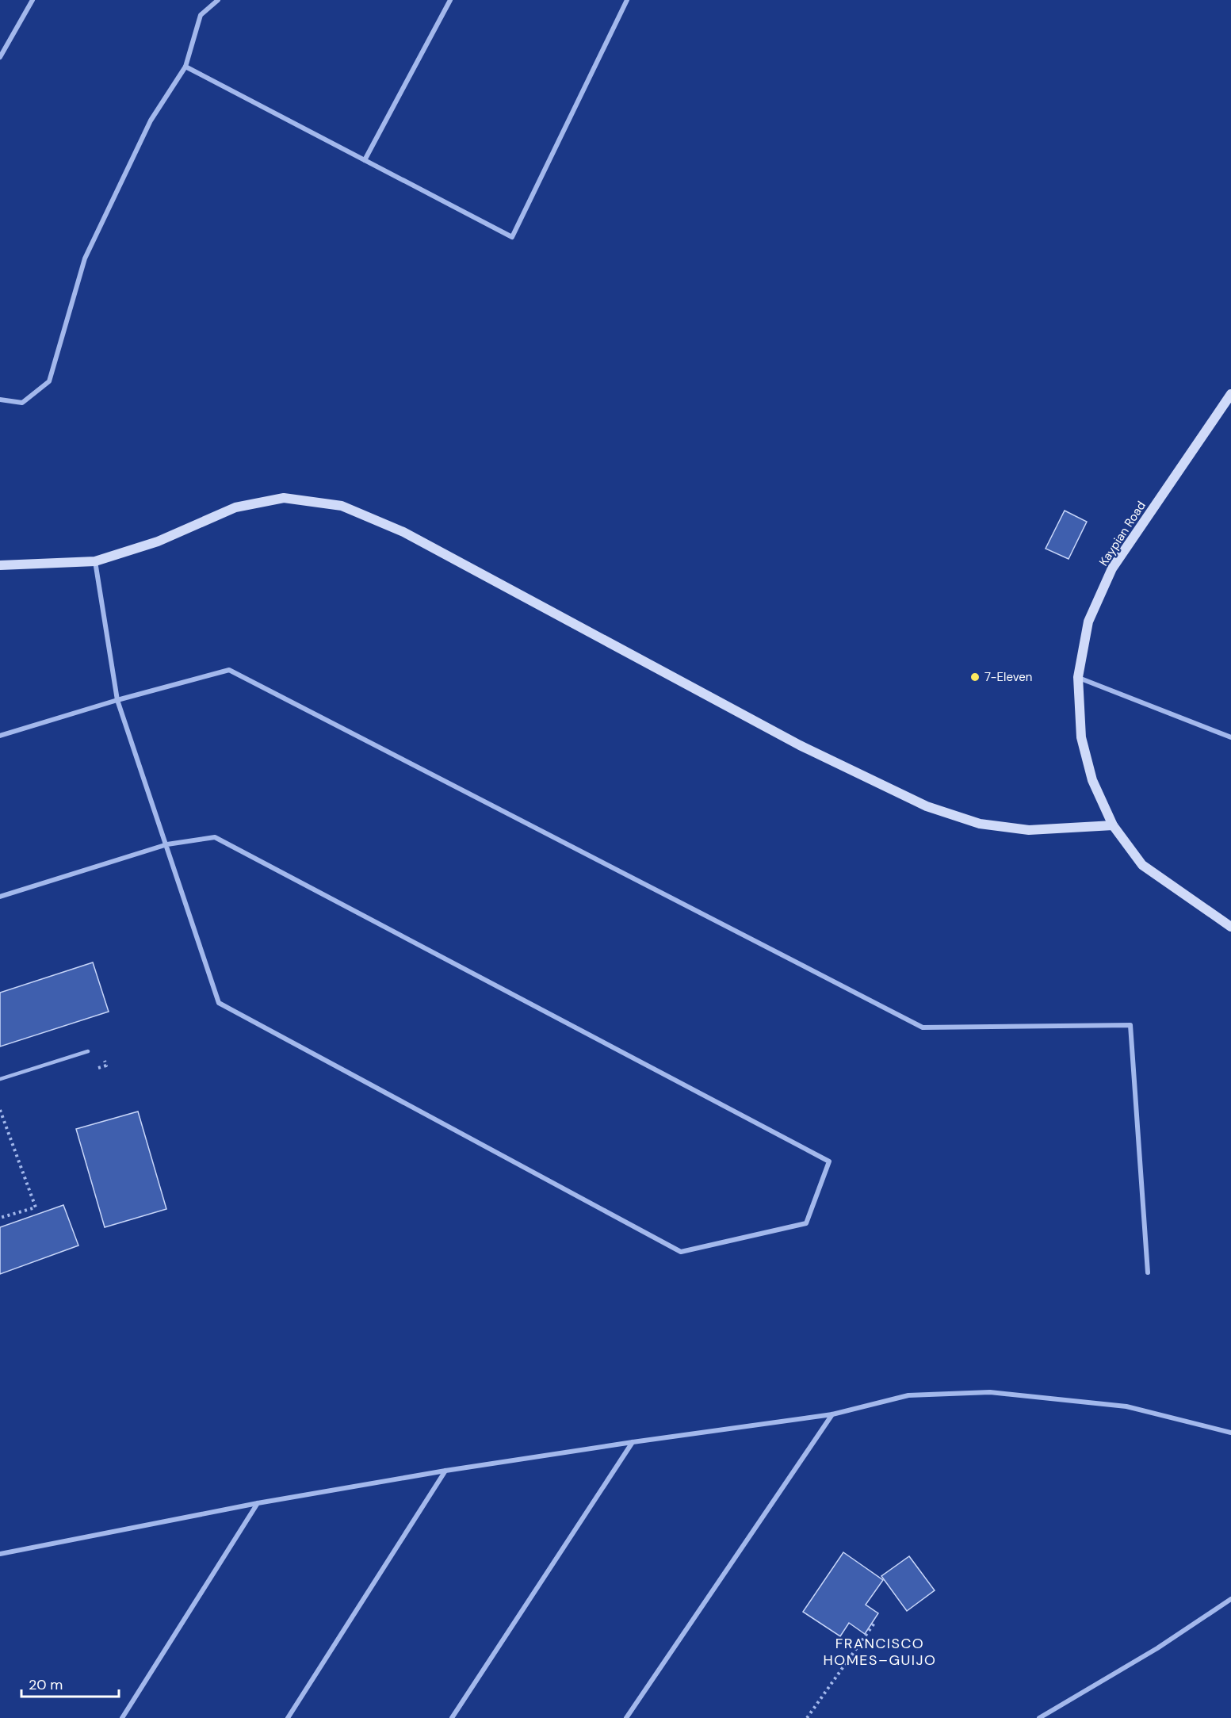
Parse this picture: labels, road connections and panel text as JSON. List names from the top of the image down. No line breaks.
{"streets":{"street":["Kaypian Road"]},"districts":["FRANCISCO HOMES–GUIJO"],"places":["7-Eleven"],"scale_bar":"20 m"}
